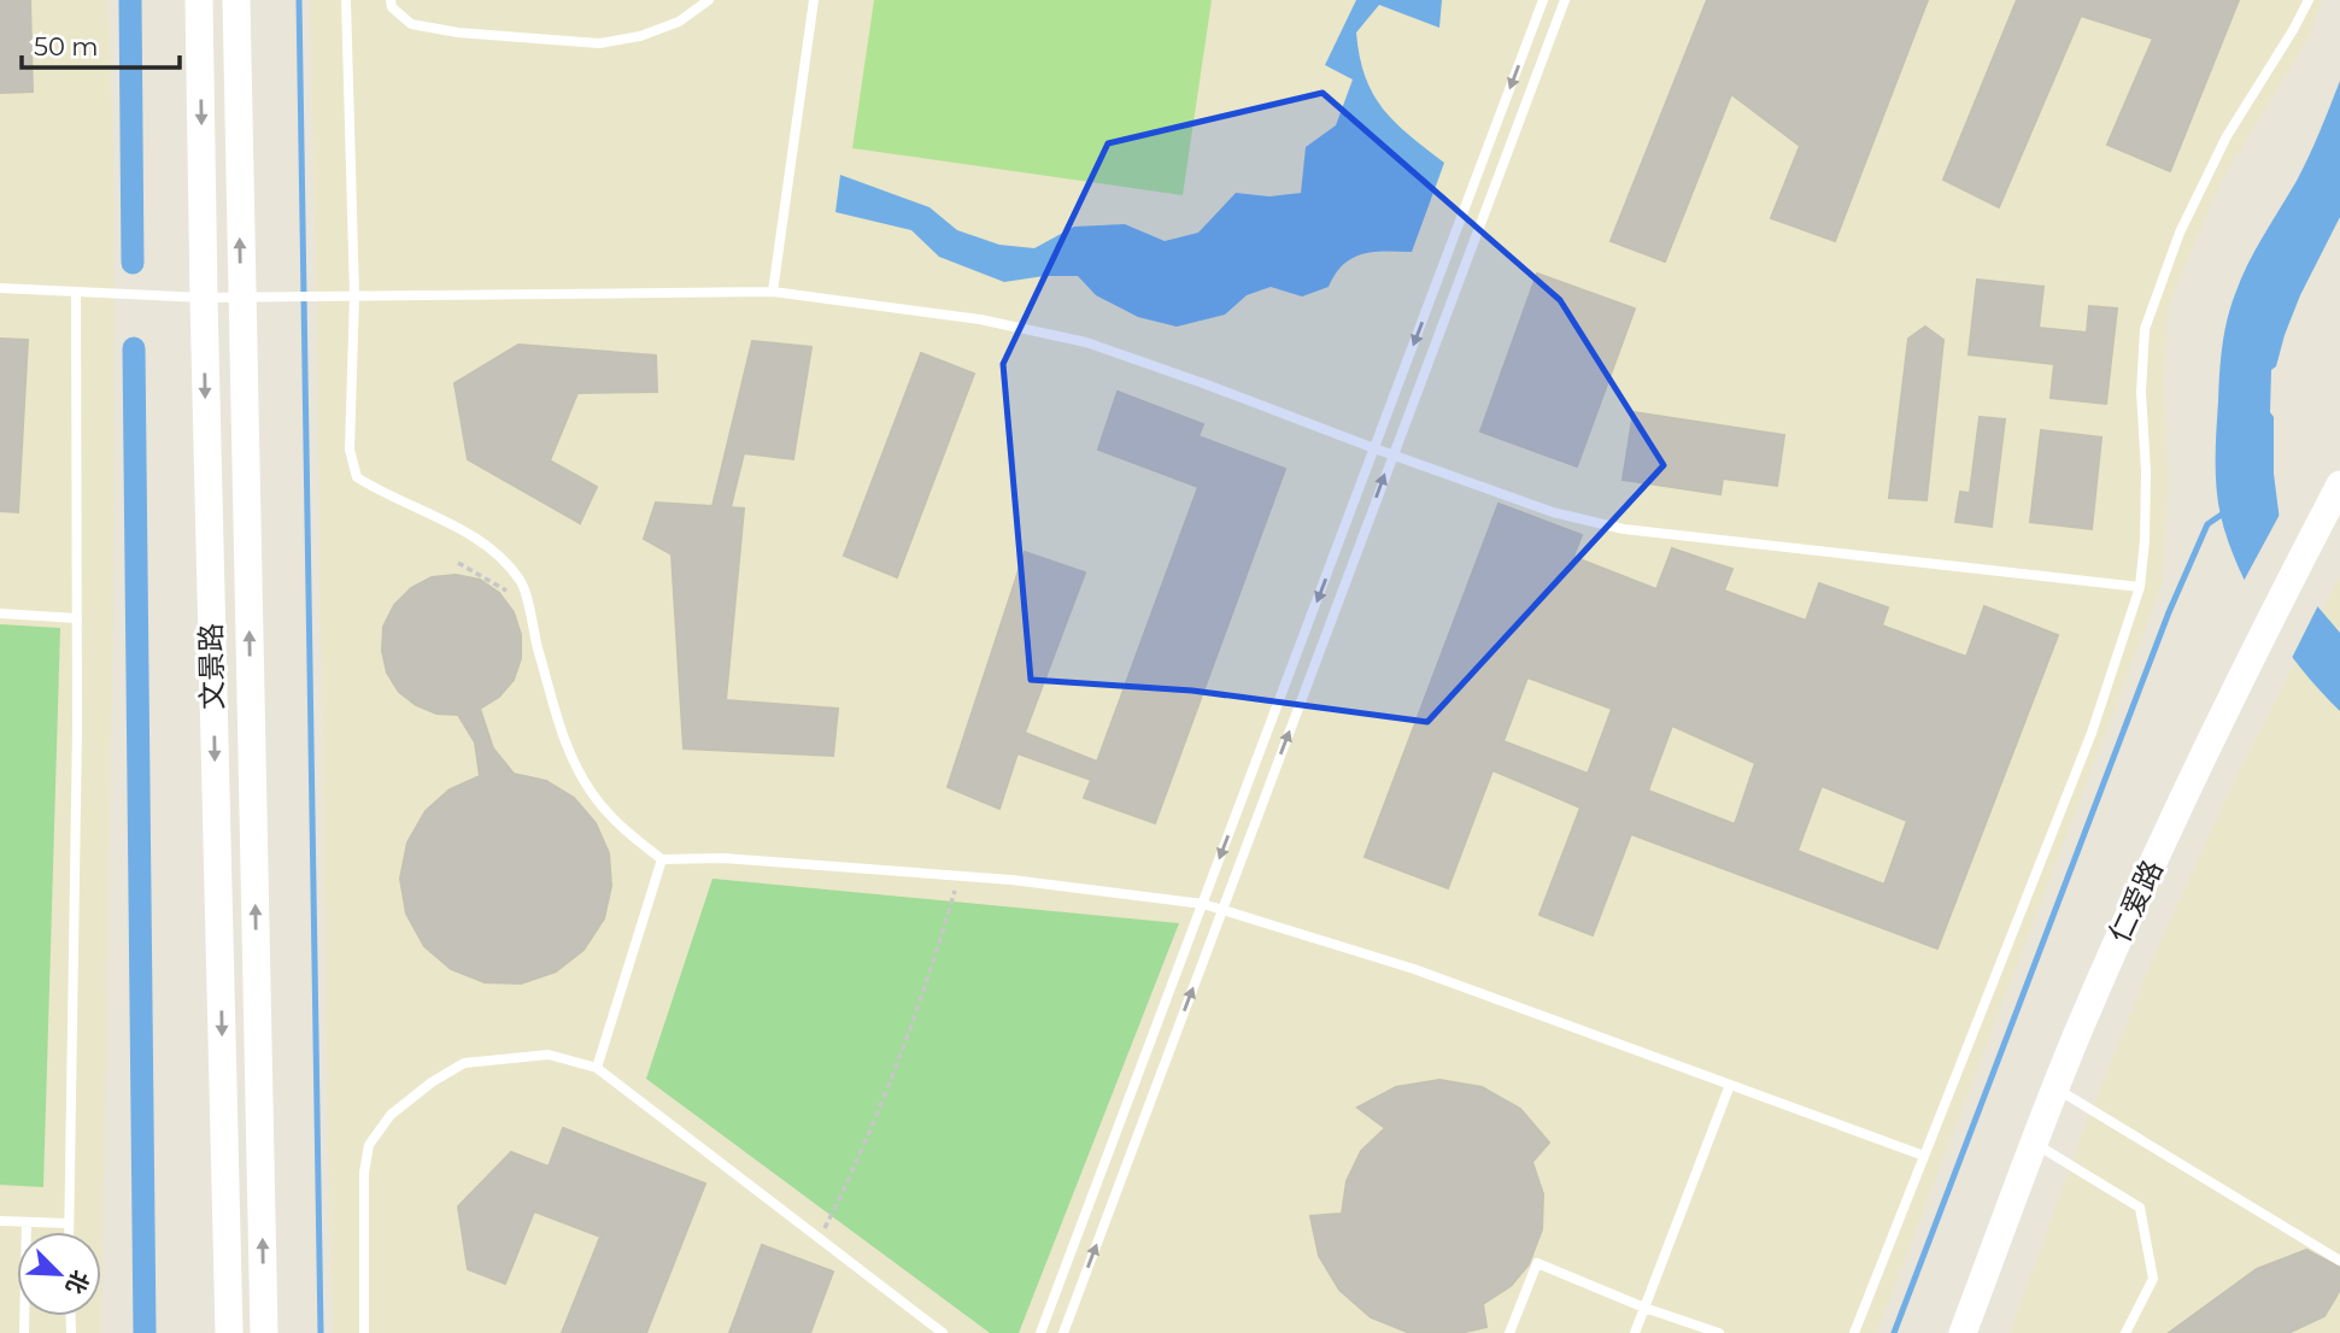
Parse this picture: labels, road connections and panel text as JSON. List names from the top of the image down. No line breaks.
{"streets":{"main road":["文景路","仁爱路"]},"scale_bar":"50 m","north":"bottom right"}
